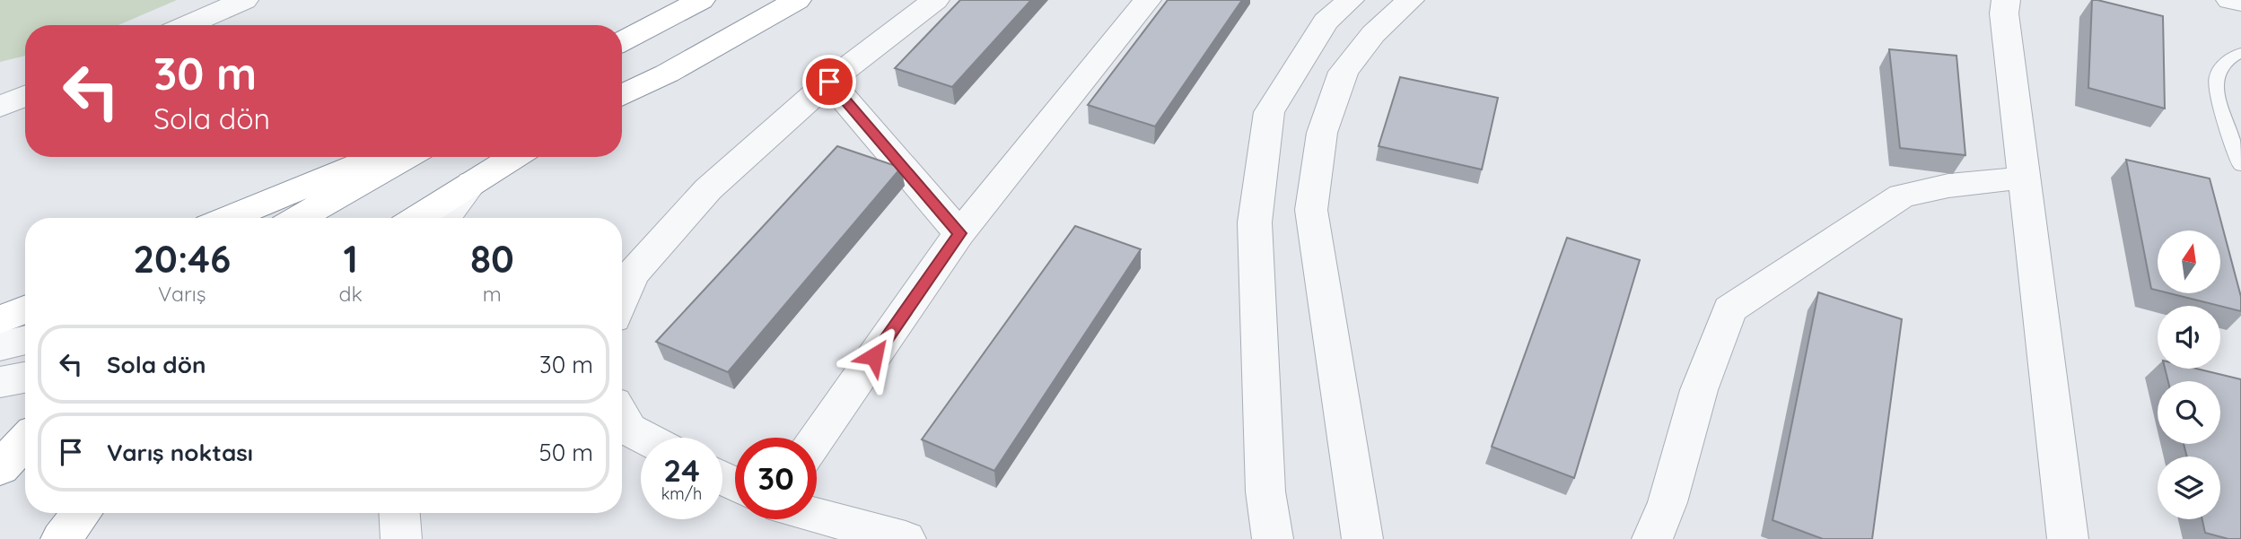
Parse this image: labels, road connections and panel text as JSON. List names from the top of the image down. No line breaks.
{"north":"top","page":{"turn":["30 m","Sola dön"],"eta":["20:46","Varış","1","dk","80","m"],"list":[{"name":"Sola dön","value":"30 m"},{"name":"Varış noktası","value":"50 m"}],"speed":"24 km/h","limit":"30"}}
